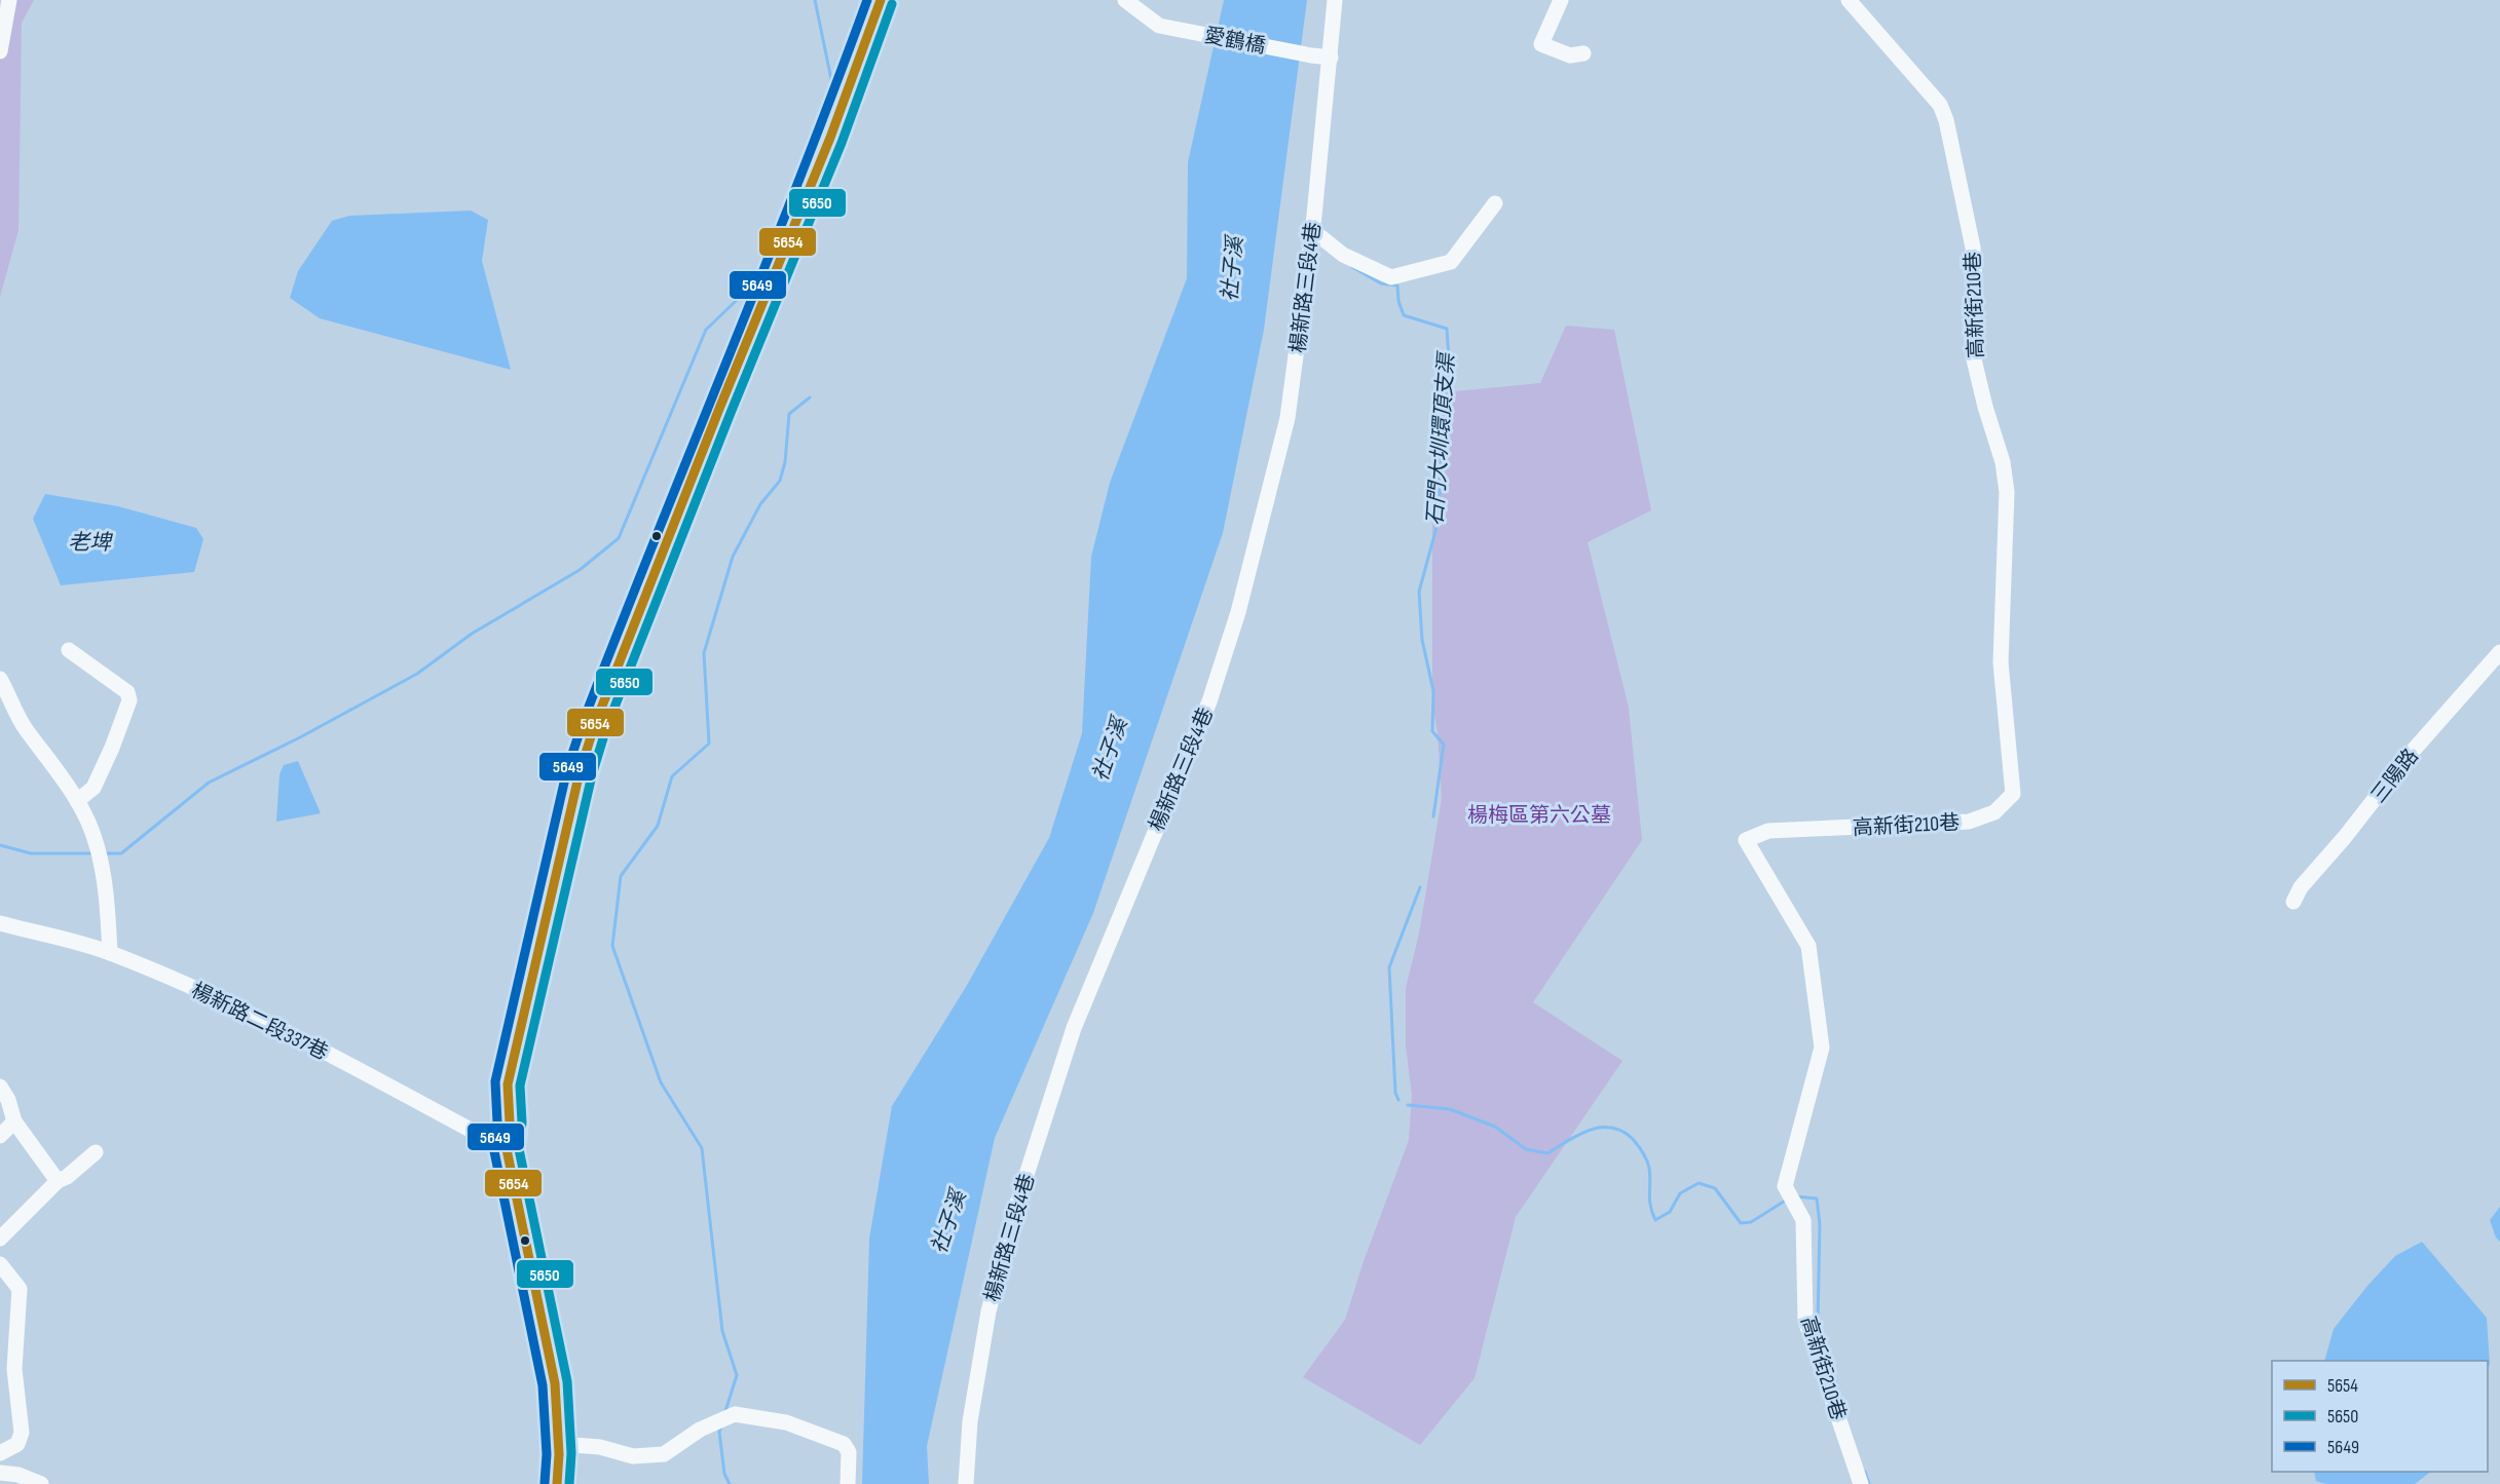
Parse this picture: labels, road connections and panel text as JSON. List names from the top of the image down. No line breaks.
{"streets":{"street":["愛鶴橋","楊新路三段4巷","高新街210巷","三陽路","楊新路二段337巷"]},"crossings":[["愛鶴橋","楊新路三段4巷"]],"water":["社子溪","石門大圳環頂支渠","老埤"],"parks":["楊梅區第六公墓"],"lines":["transit line 5654","transit line 5649","transit line 5650"],"legend":["5654","5650","5649"]}
